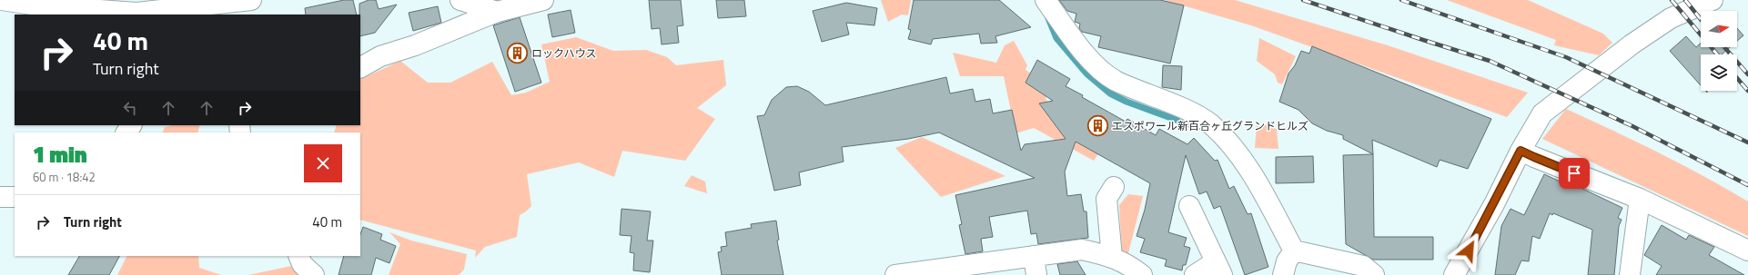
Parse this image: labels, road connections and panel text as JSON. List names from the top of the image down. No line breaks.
{"places":{"building":["ロックハウス","エスポワール新百合ヶ丘グランドヒルズ"]},"north":"right","page":{"turn":["40 m","Turn right"],"heading":["1 min","60 m · 18:42"],"list":[{"name":"Turn right","value":"40 m"}]}}
